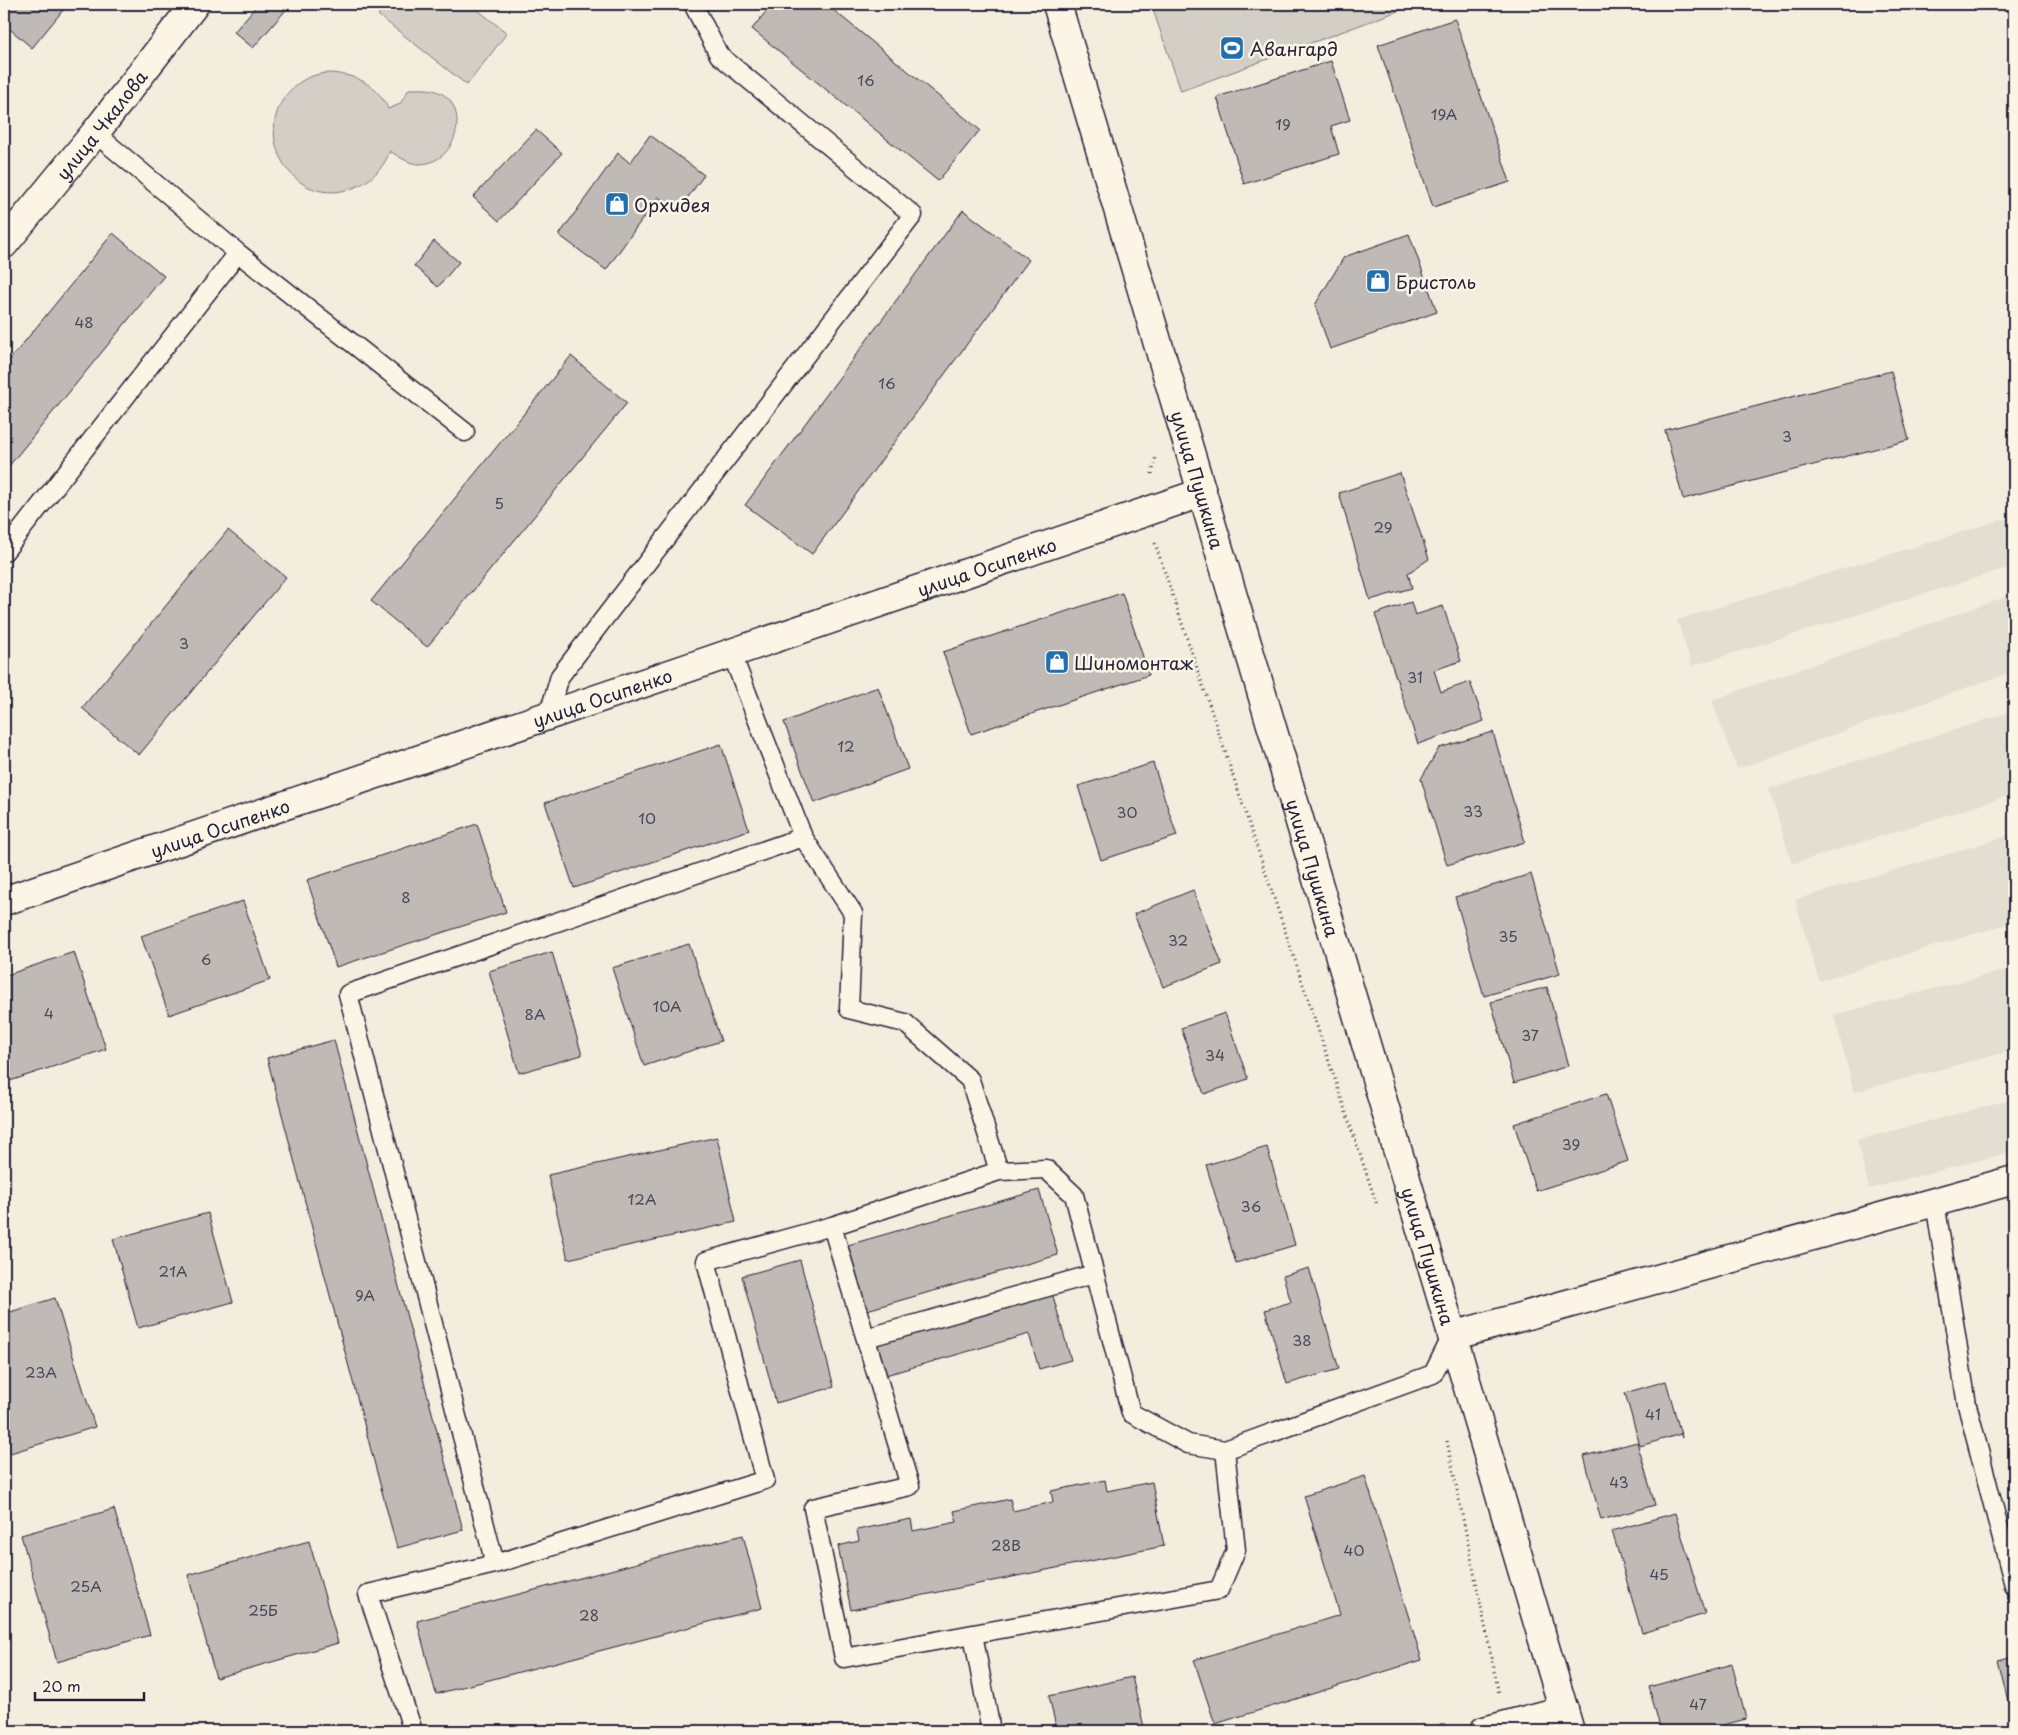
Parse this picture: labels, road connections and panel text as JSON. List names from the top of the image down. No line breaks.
{"streets":{"street":["улица Чкалова","улица Пушкина","улица Осипенко"]},"crossings":[["улица Пушкина","улица Осипенко"]],"places":{"sports":["Авангард"],"shop":["Орхидея","Бристоль","Шиномонтаж"]},"house_numbers":["16","19А","19","48","16","3","5","29","3","31","12","33","30","10","8","35","32","6","10А","4","8А","37","34","39","12А","36","21А","9А","38","23А","41","43","28В","40","45","25А","25Б","28","47"],"scale_bar":"20 m"}
